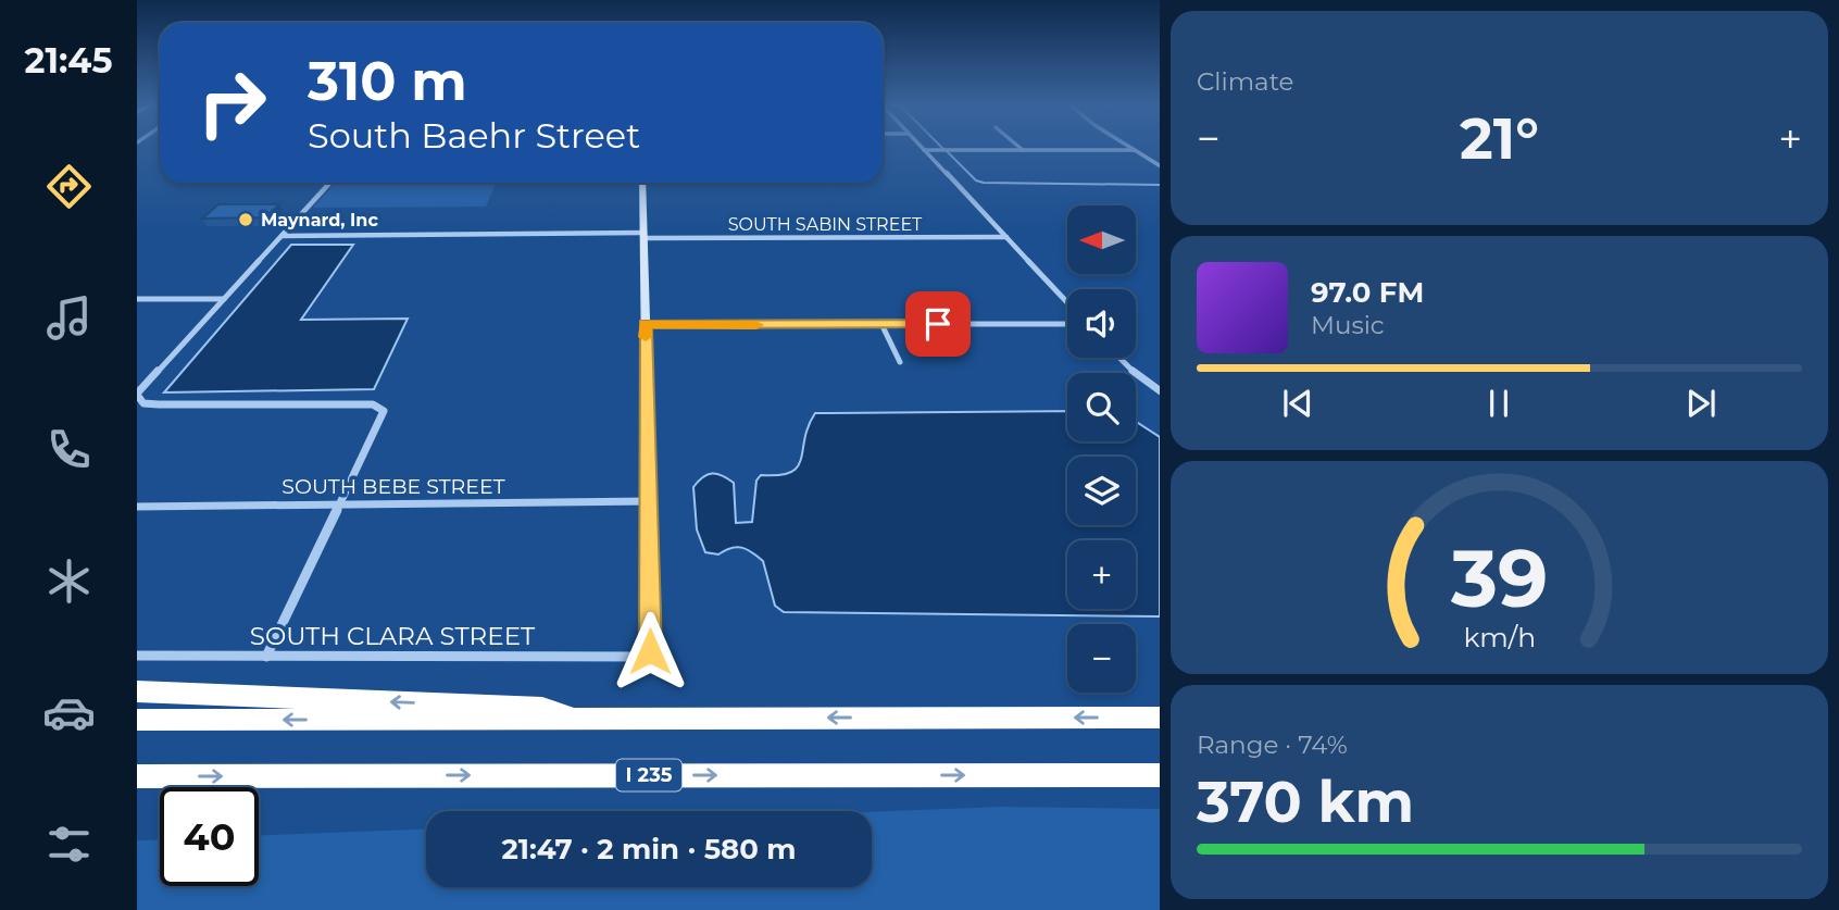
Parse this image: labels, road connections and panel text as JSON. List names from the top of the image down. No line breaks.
{"streets":{"highway":["I 235"],"street":["SOUTH SABIN STREET","SOUTH BEBE STREET","SOUTH CLARA STREET"]},"places":["Maynard, Inc"],"north":"left","page":{"tabs":"21:45","tile":["Climate",["Range · 74%","370 km"]],"turn":["310 m","South Baehr Street"],"heat":["−","21°","+"],"map_buttons":["+","−"],"song":["97.0 FM","Music"],"limit":"40","trip":"21:47 · 2 min · 580 m","gauge":["39","km/h"]}}
